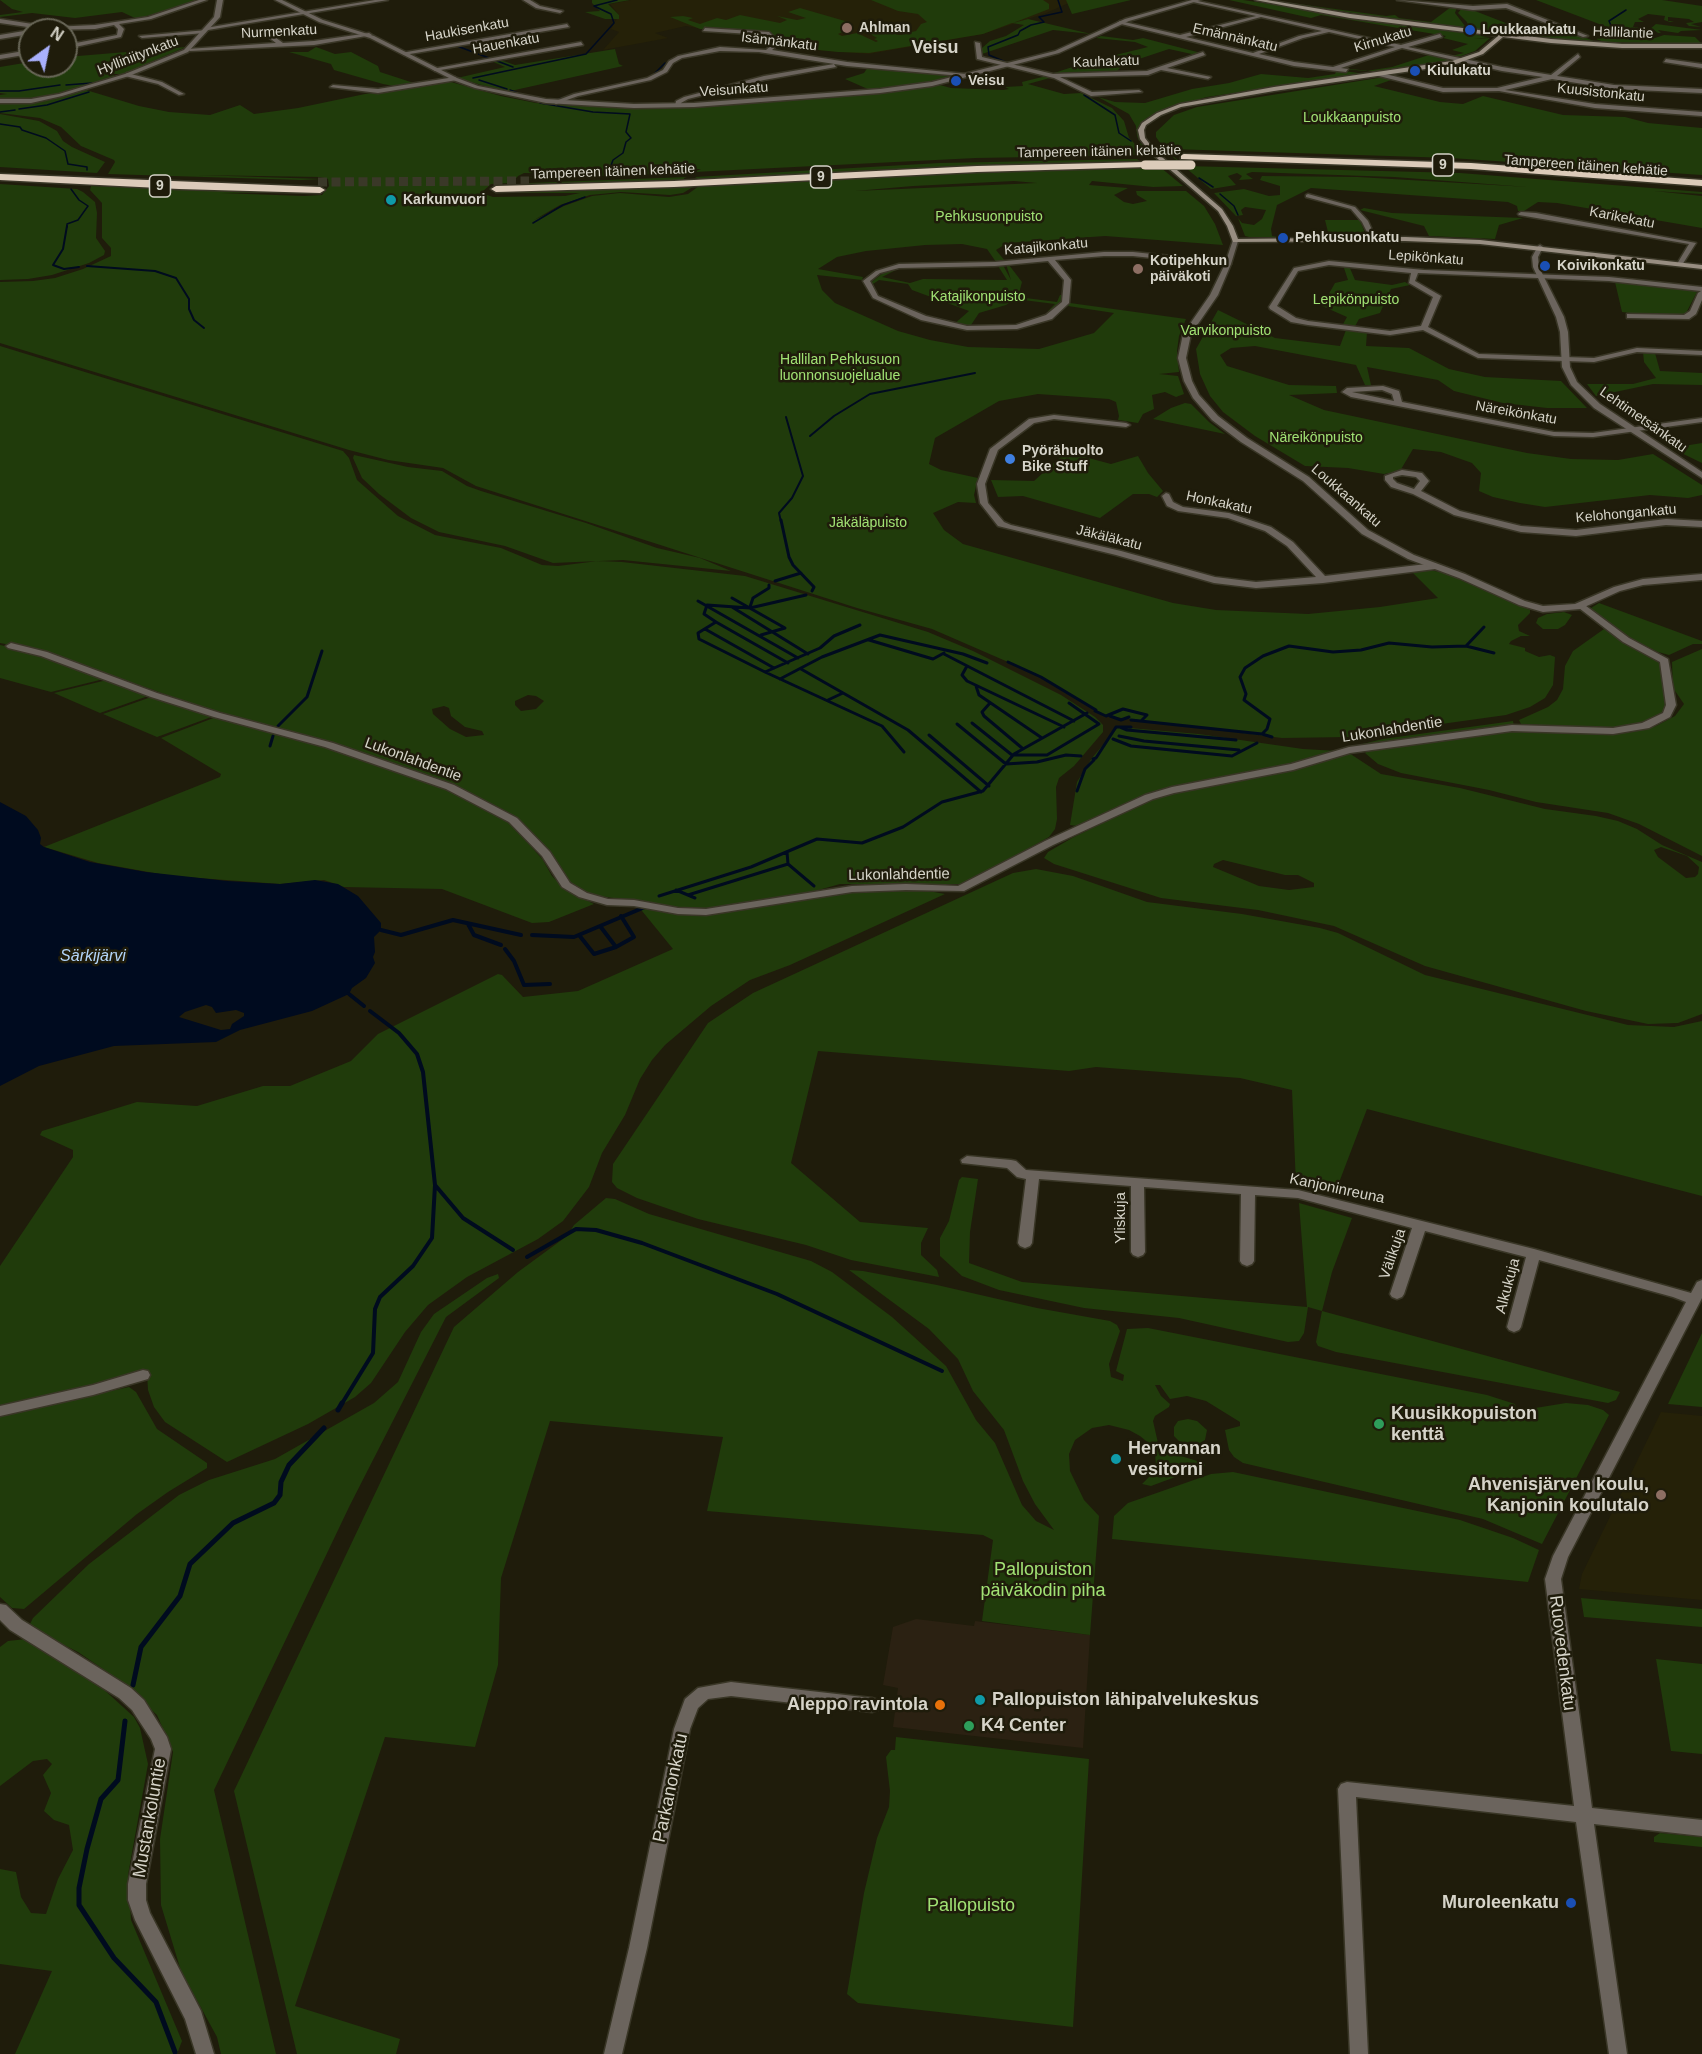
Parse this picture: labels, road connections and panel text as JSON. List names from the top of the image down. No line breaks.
{"streets":{"highway":["Tampereen itäinen kehätie","9"],"main road":["Hallilantie"],"street":["Haukisenkatu","Nurmenkatu","Emännänkatu","Kirnukatu","Isännänkatu","Hauenkatu","Hylliniitynkatu","Kauhakatu","Veisunkatu","Kuusistonkatu","Karikekatu","Katajikonkatu","Lepikönkatu","Näreikönkatu","Lehtimetsänkatu","Loukkaankatu","Honkakatu","Kelohongankatu","Jäkäläkatu","Lukonlahdentie","Kanjoninreuna","Yliskuja","Välikuja","Alkukuja","Ruovedenkatu","Parkanonkatu","Mustankoluntie"]},"crossings":[["Haukisenkatu","Veisunkatu"],["Nurmenkatu","Hylliniitynkatu"],["Nurmenkatu","Veisunkatu"],["Emännänkatu","Kirnukatu"],["Emännänkatu","Veisunkatu"],["Isännänkatu","Veisunkatu"],["Hauenkatu","Veisunkatu"],["Kauhakatu","Veisunkatu"],["Katajikonkatu","Loukkaankatu"],["Lepikönkatu","Lehtimetsänkatu"],["Näreikönkatu","Lehtimetsänkatu"],["Loukkaankatu","Jäkäläkatu"],["Loukkaankatu","Lukonlahdentie"],["Honkakatu","Jäkäläkatu"],["Kanjoninreuna","Yliskuja"],["Kanjoninreuna","Välikuja"],["Kanjoninreuna","Alkukuja"],["Kanjoninreuna","Ruovedenkatu"]],"districts":["Veisu"],"water":["Särkijärvi"],"parks":["Loukkaanpuisto","Pehkusuonpuisto","Katajikonpuisto","Lepikönpuisto","Varvikonpuisto","Hallilan Pehkusuon luonnonsuojelualue","Näreikönpuisto","Jäkäläpuisto","Pallopuiston päiväkodin piha","Pallopuisto"],"places":["Ahlman","Loukkaankatu","Kiulukatu","Veisu","Karkunvuori","Pehkusuonkatu","Koivikonkatu","Kotipehkun päiväkoti","Pyörähuolto Bike Stuff","Kuusikkopuiston kenttä","Hervannan vesitorni","Ahvenisjärven koulu, Kanjonin koulutalo","Pallopuiston lähipalvelukeskus","Aleppo ravintola","K4 Center","Muroleenkatu"],"north":"top right"}
